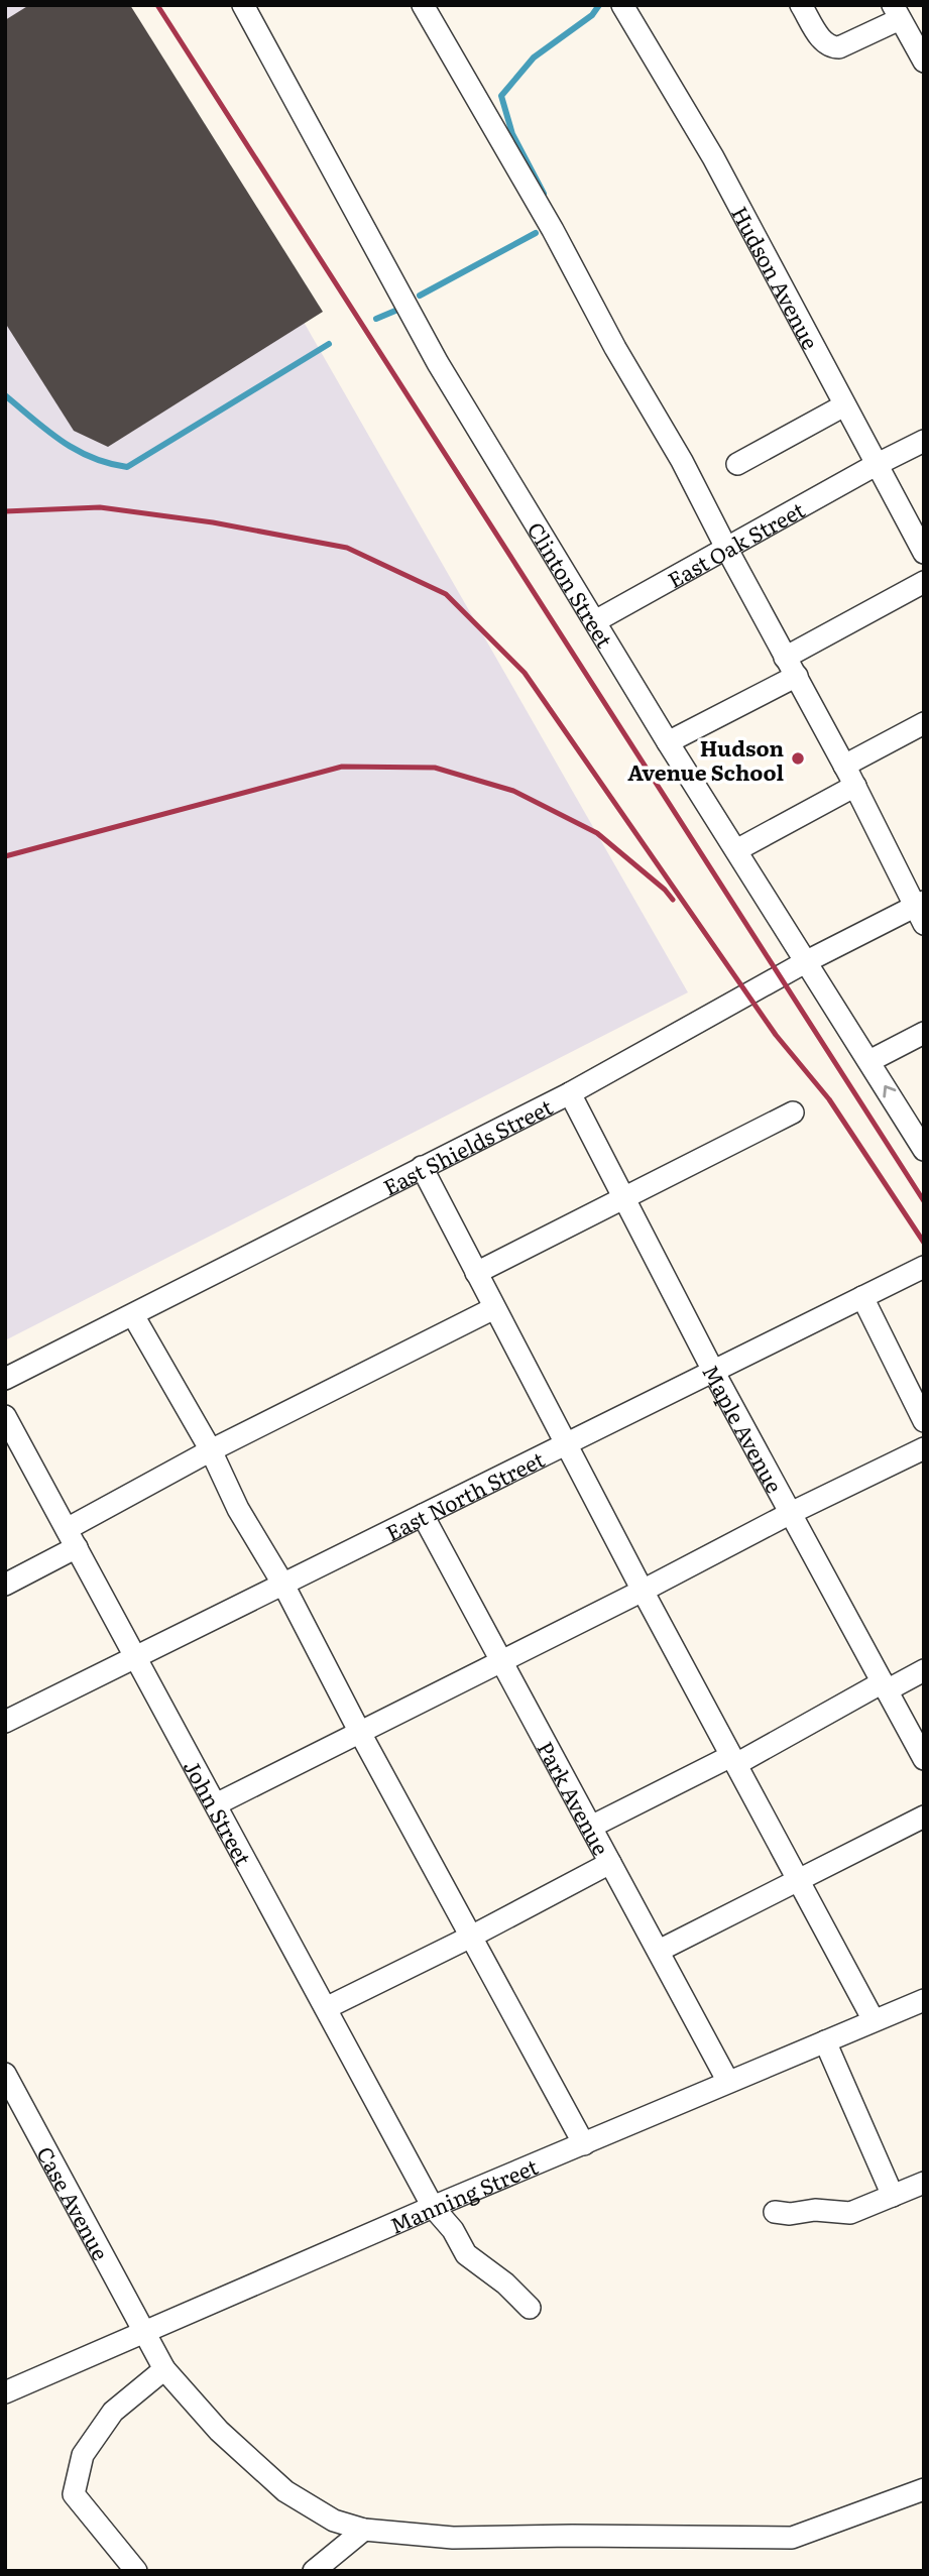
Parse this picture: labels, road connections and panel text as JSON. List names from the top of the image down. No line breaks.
{"streets":{"street":["Hudson Avenue","East Oak Street","Clinton Street","East Shields Street","Maple Avenue","East North Street","Park Avenue","John Street","Manning Street","Case Avenue"]},"crossings":[["Hudson Avenue","East Oak Street"],["East Oak Street","Clinton Street"],["Clinton Street","East Shields Street"],["East Shields Street","Maple Avenue"],["Maple Avenue","East North Street"],["East North Street","Park Avenue"],["East North Street","John Street"],["Park Avenue","Manning Street"],["John Street","Manning Street"],["Manning Street","Case Avenue"]],"places":["Hudson Avenue School"]}
